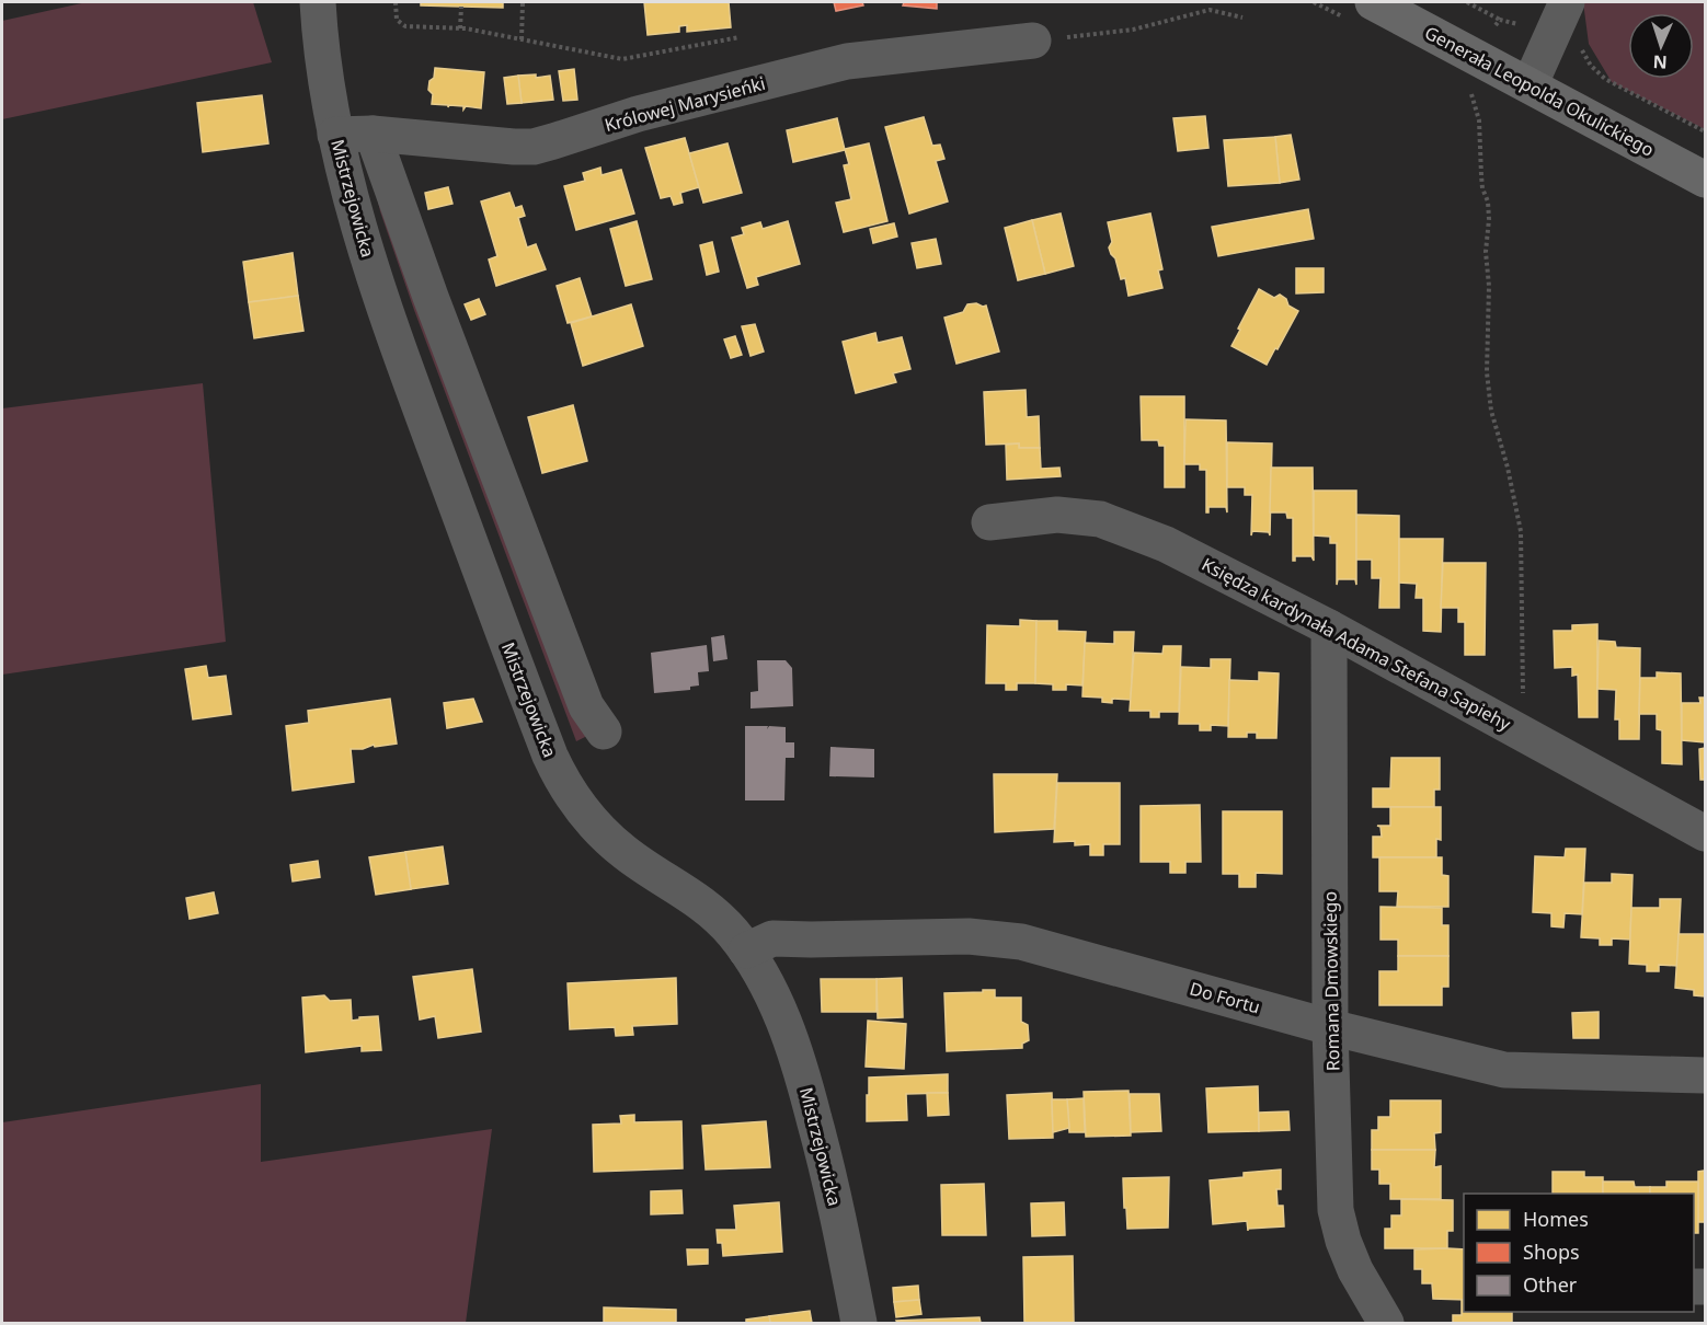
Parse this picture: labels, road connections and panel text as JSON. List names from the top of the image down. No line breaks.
{"streets":{"main road":["Generała Leopolda Okulickiego"],"street":["Królowej Marysieńki","Mistrzejowicka","Księdza kardynała Adama Stefana Sapiehy","Romana Dmowskiego","Do Fortu"]},"crossings":[["Królowej Marysieńki","Mistrzejowicka"],["Mistrzejowicka","Do Fortu"],["Księdza kardynała Adama Stefana Sapiehy","Romana Dmowskiego"],["Romana Dmowskiego","Do Fortu"]],"legend":["Homes","Shops","Other"],"north":"bottom"}
